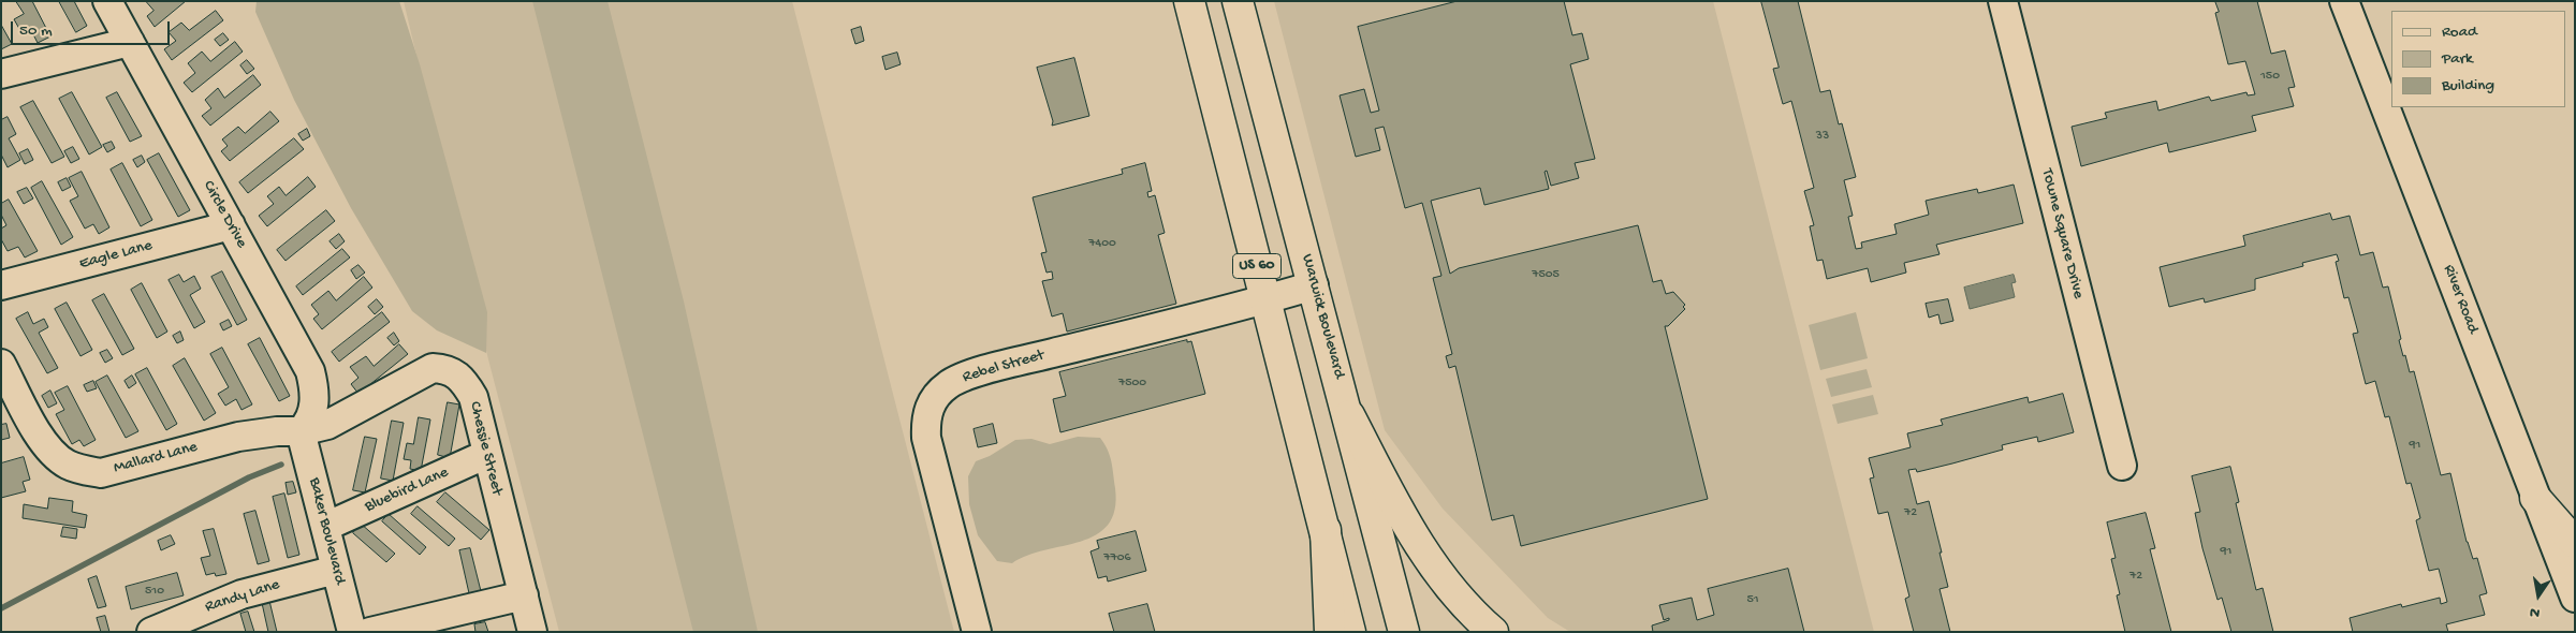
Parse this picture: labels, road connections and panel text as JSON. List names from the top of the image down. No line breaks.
{"streets":{"main road":["US 60","Warwick Boulevard"],"street":["Circle Drive","Towne Square Drive","Eagle Lane","River Road","Rebel Street","Chessie Street","Mallard Lane","Bluebird Lane","Baker Boulevard","Randy Lane"]},"crossings":[["Circle Drive","Eagle Lane"],["Circle Drive","Chessie Street"],["Circle Drive","Mallard Lane"],["Circle Drive","Baker Boulevard"],["US 60","Rebel Street"],["Warwick Boulevard","Rebel Street"],["Chessie Street","Mallard Lane"],["Chessie Street","Bluebird Lane"],["Chessie Street","Baker Boulevard"],["Mallard Lane","Baker Boulevard"],["Bluebird Lane","Baker Boulevard"],["Baker Boulevard","Randy Lane"]],"house_numbers":["150","33","7400","7505","7500","91","72","91","7706","72","510","51"],"legend":["Road","Park","Building"],"scale_bar":"50 m","north":"bottom"}
